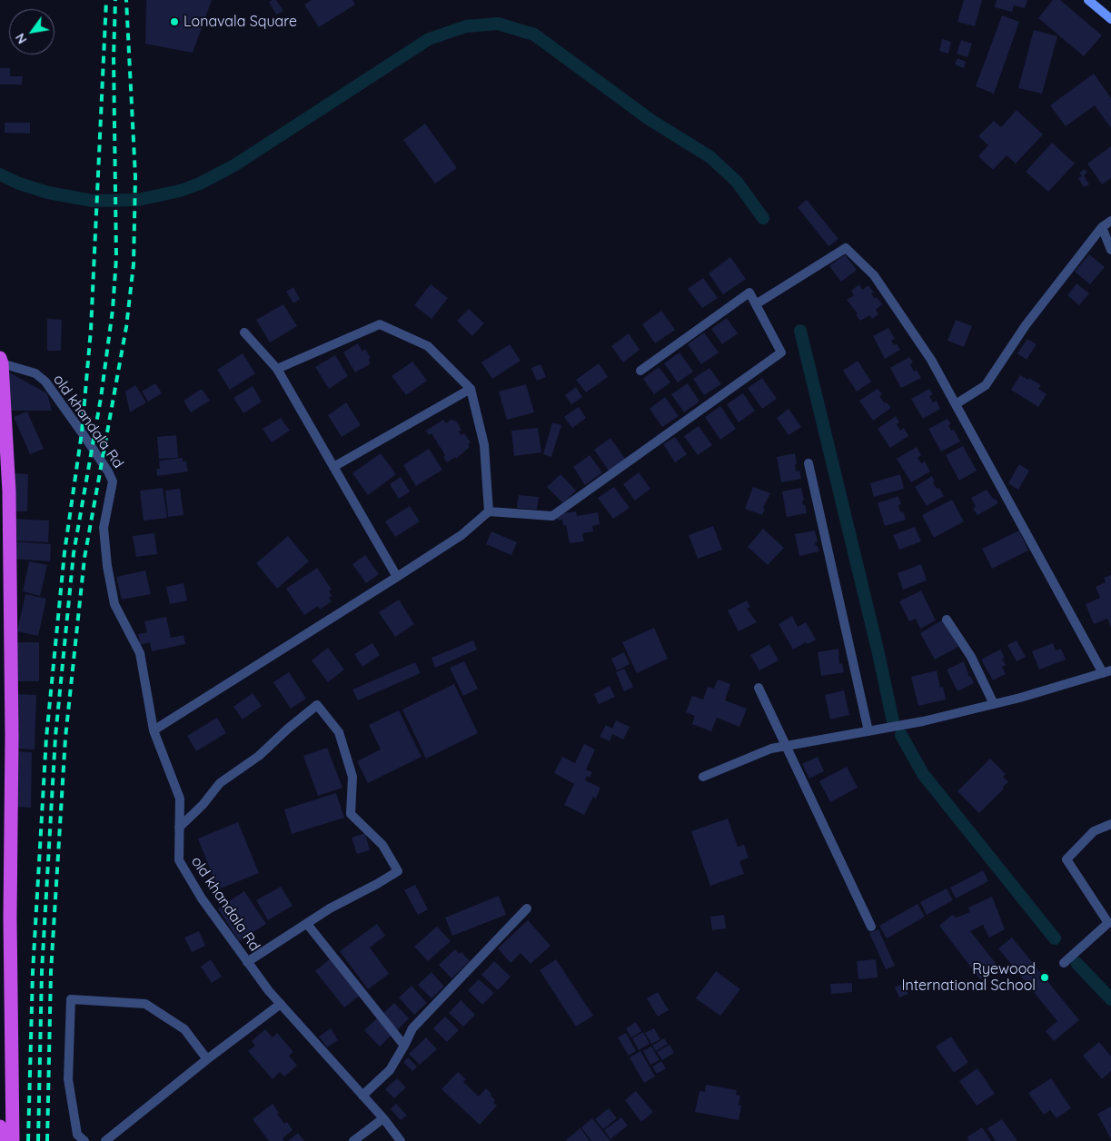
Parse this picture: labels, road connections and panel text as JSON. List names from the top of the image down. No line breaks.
{"streets":{"street":["old khandala Rd"]},"places":["Lonavala Square","Ryewood International School"],"north":"bottom left"}
